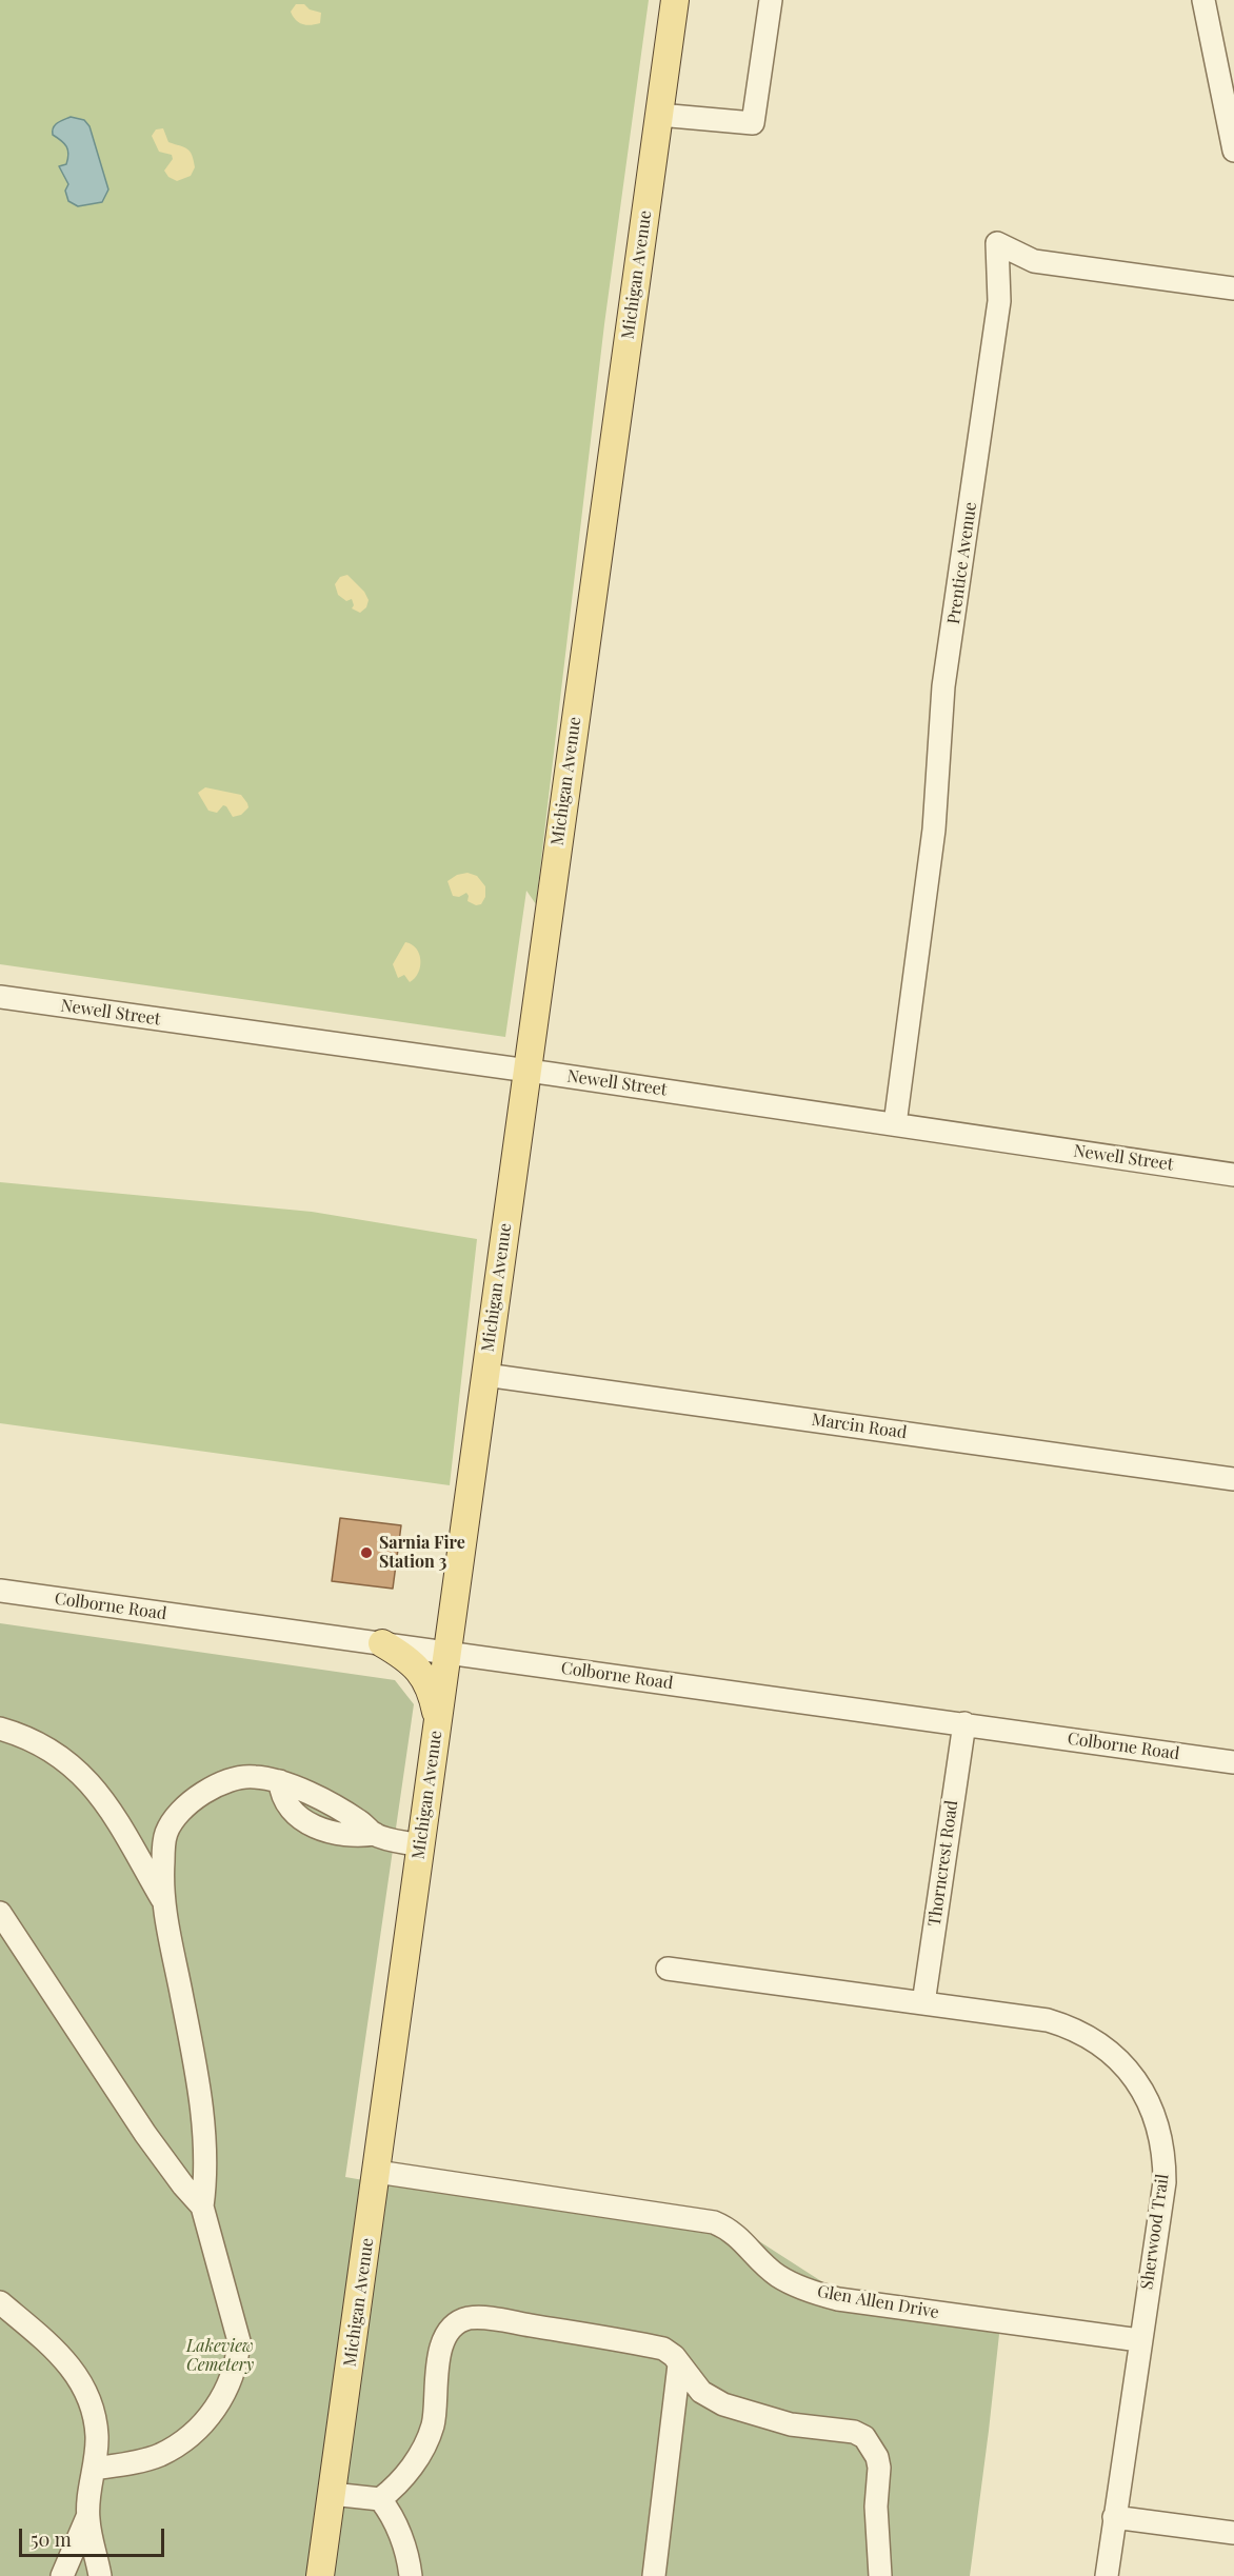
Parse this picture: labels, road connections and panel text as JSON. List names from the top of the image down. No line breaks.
{"streets":{"main road":["Michigan Avenue"],"street":["Prentice Avenue","Newell Street","Marcin Road","Colborne Road","Thorncrest Road","Sherwood Trail","Glen Allen Drive"]},"crossings":[["Michigan Avenue","Newell Street"],["Michigan Avenue","Marcin Road"],["Michigan Avenue","Colborne Road"],["Michigan Avenue","Glen Allen Drive"],["Prentice Avenue","Newell Street"],["Colborne Road","Thorncrest Road"],["Thorncrest Road","Sherwood Trail"],["Sherwood Trail","Glen Allen Drive"]],"parks":["Lakeview Cemetery"],"places":["Sarnia Fire Station 3"],"scale_bar":"50 m"}
